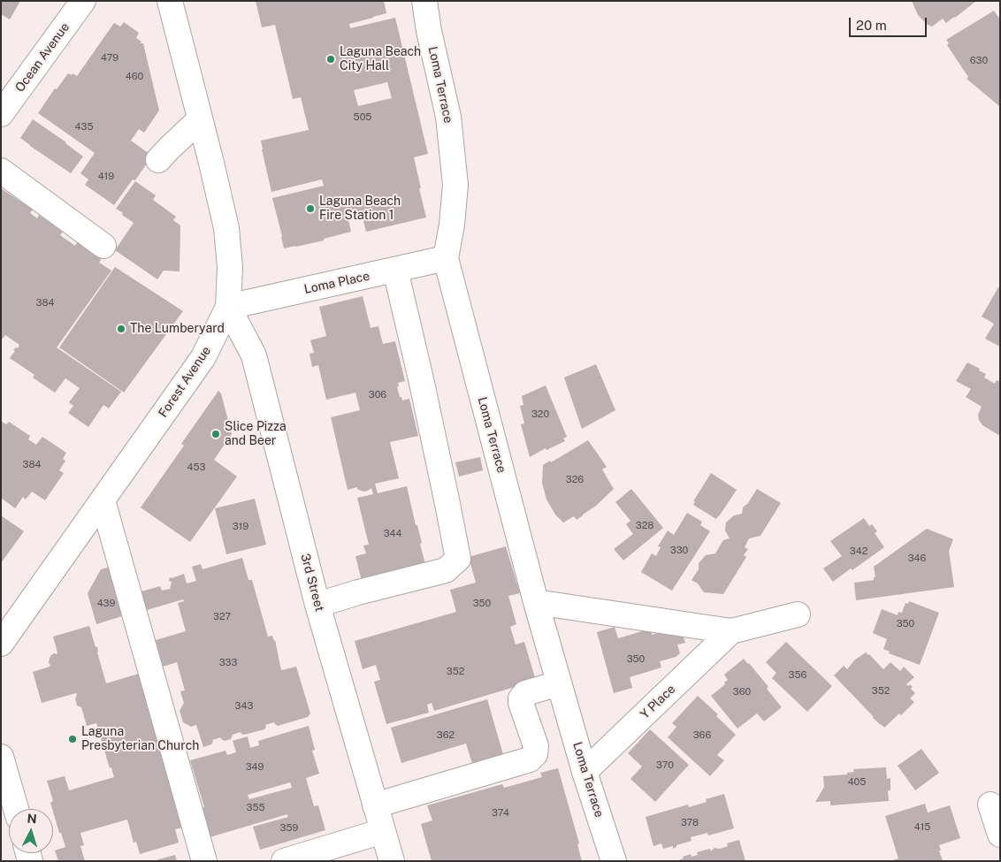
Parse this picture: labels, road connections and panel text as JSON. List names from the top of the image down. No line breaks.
{"streets":{"street":["Ocean Avenue","Loma Terrace","Loma Place","Forest Avenue","3rd Street","Y Place"]},"crossings":[["Loma Terrace","Loma Place"],["Loma Terrace","Y Place"],["Loma Place","Forest Avenue"],["Loma Place","3rd Street"],["Forest Avenue","3rd Street"]],"places":["Laguna Beach City Hall","Laguna Beach Fire Station 1","The Lumberyard","Slice Pizza and Beer","Laguna Presbyterian Church"],"house_numbers":["479","630","460","505","435","419","384","306","320","384","453","326","328","319","344","330","342","346","439","350","327","350","350","333","352","356","352","360","343","362","366","370","349","405","355","374","378","415","359"],"scale_bar":"20 m","north":"top"}
